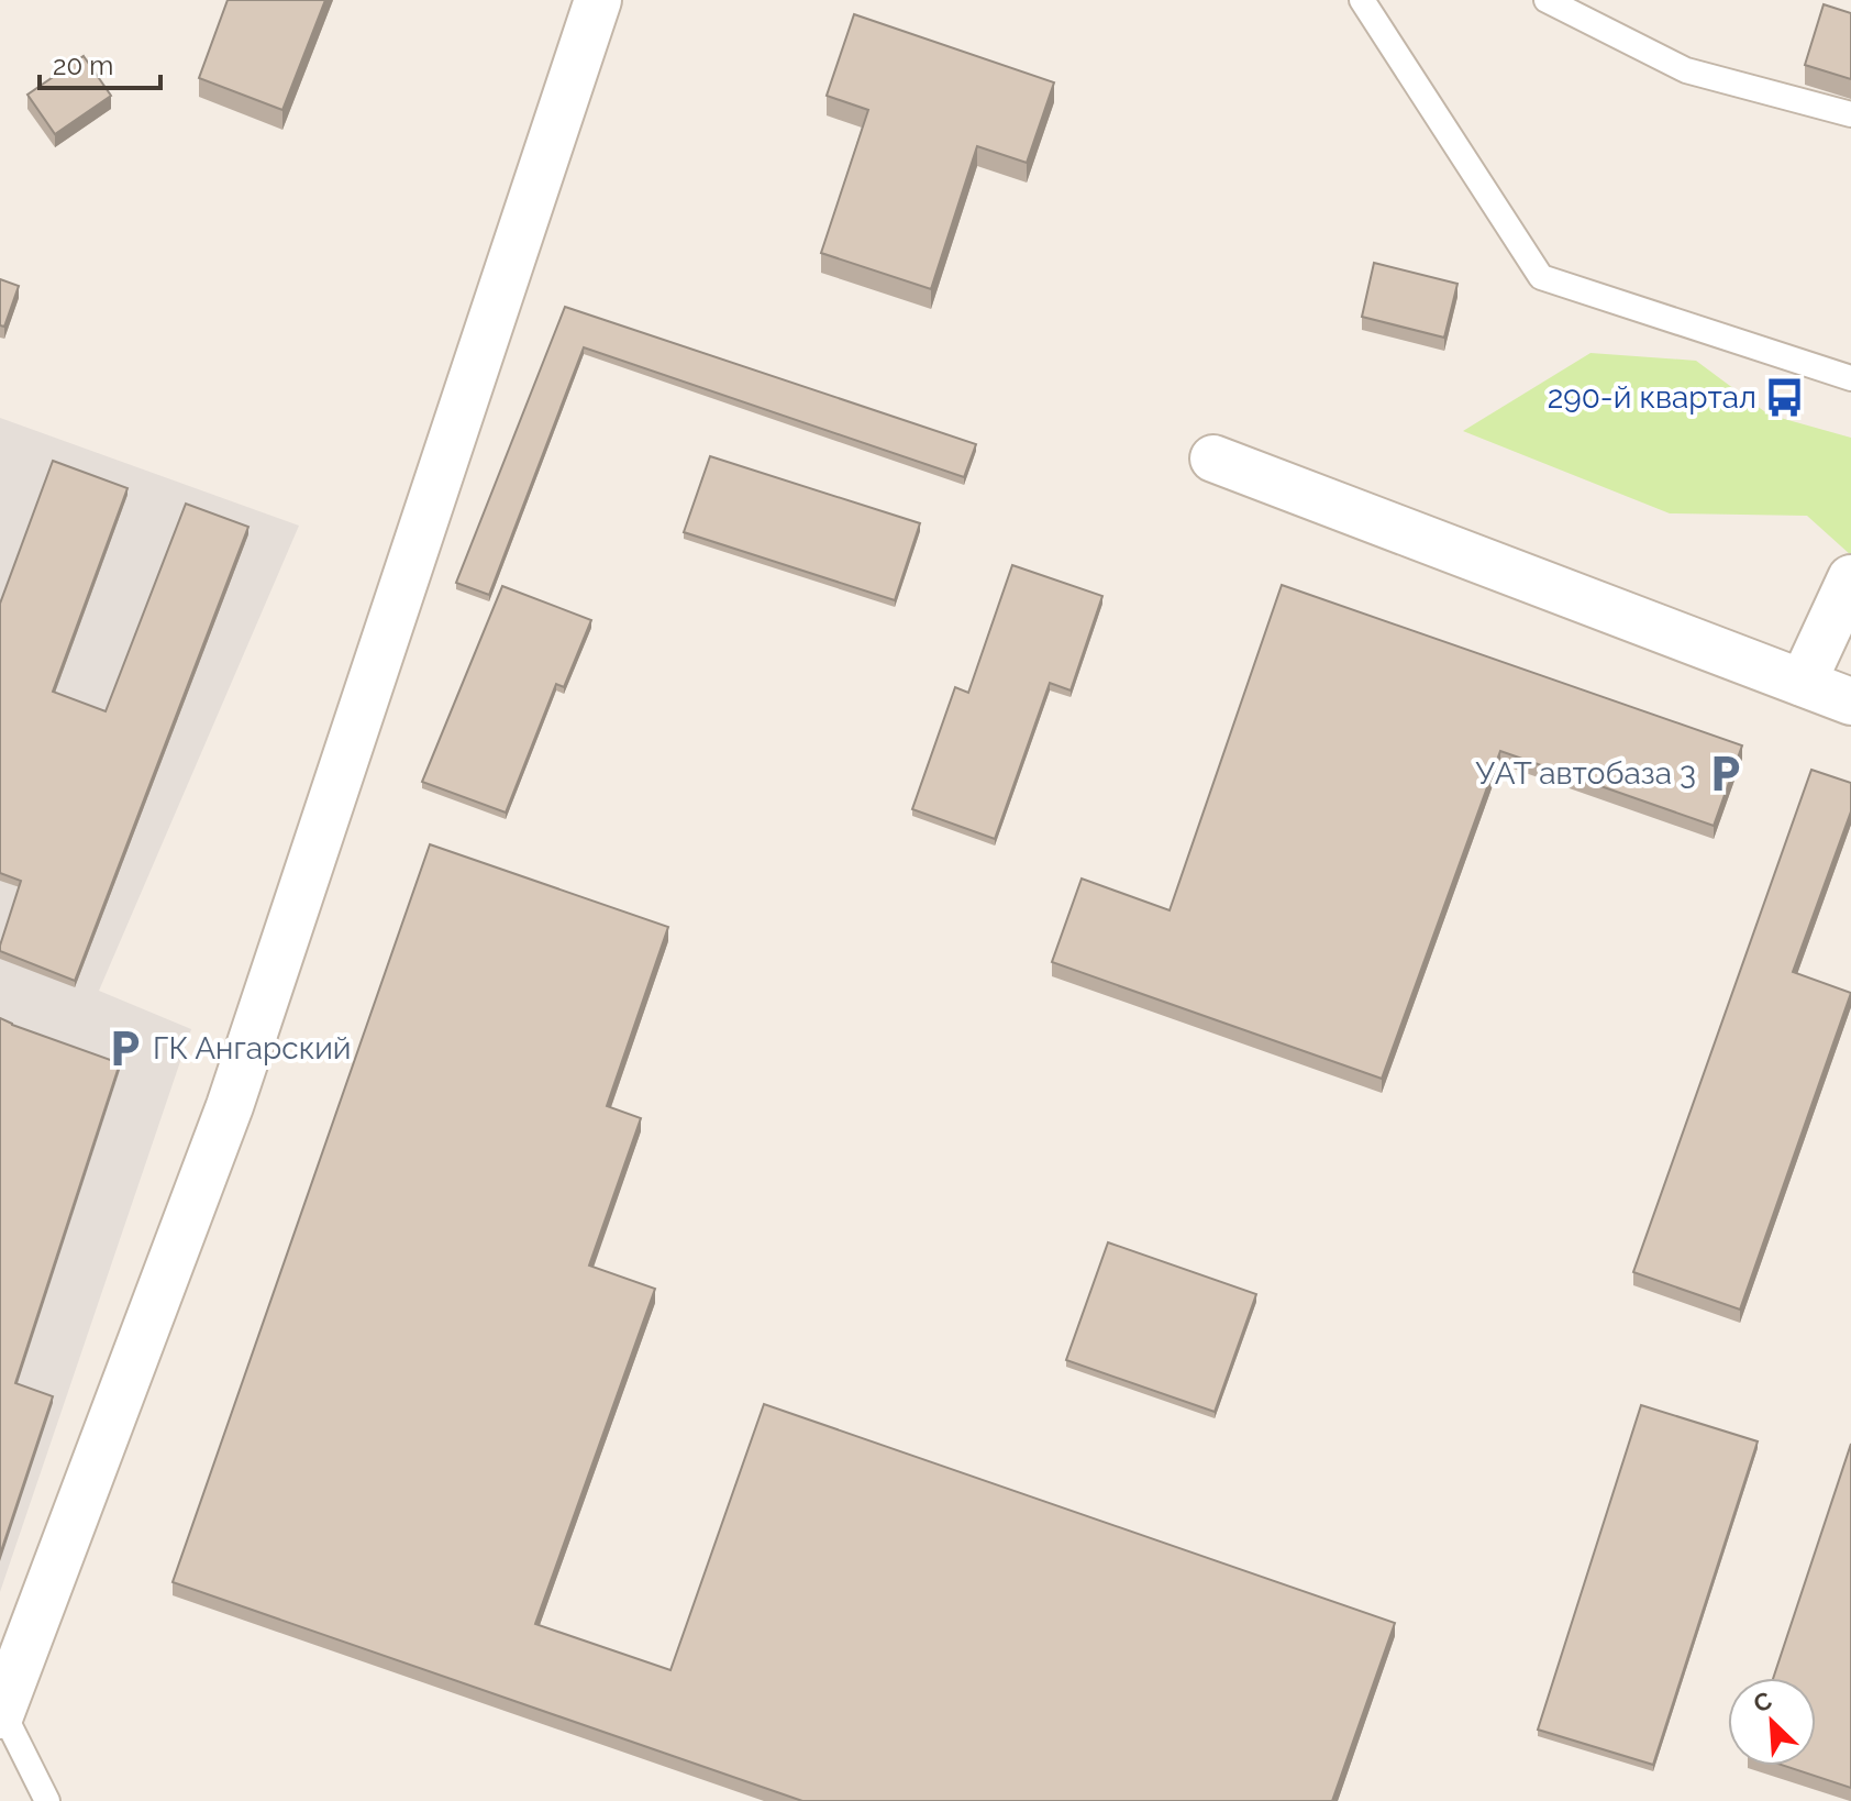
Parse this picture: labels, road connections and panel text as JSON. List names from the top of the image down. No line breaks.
{"places":{"bus stop":["290-й квартал"],"parking":["УАТ автобаза 3","ГК Ангарский"]},"scale_bar":"20 m","north":"top left"}
